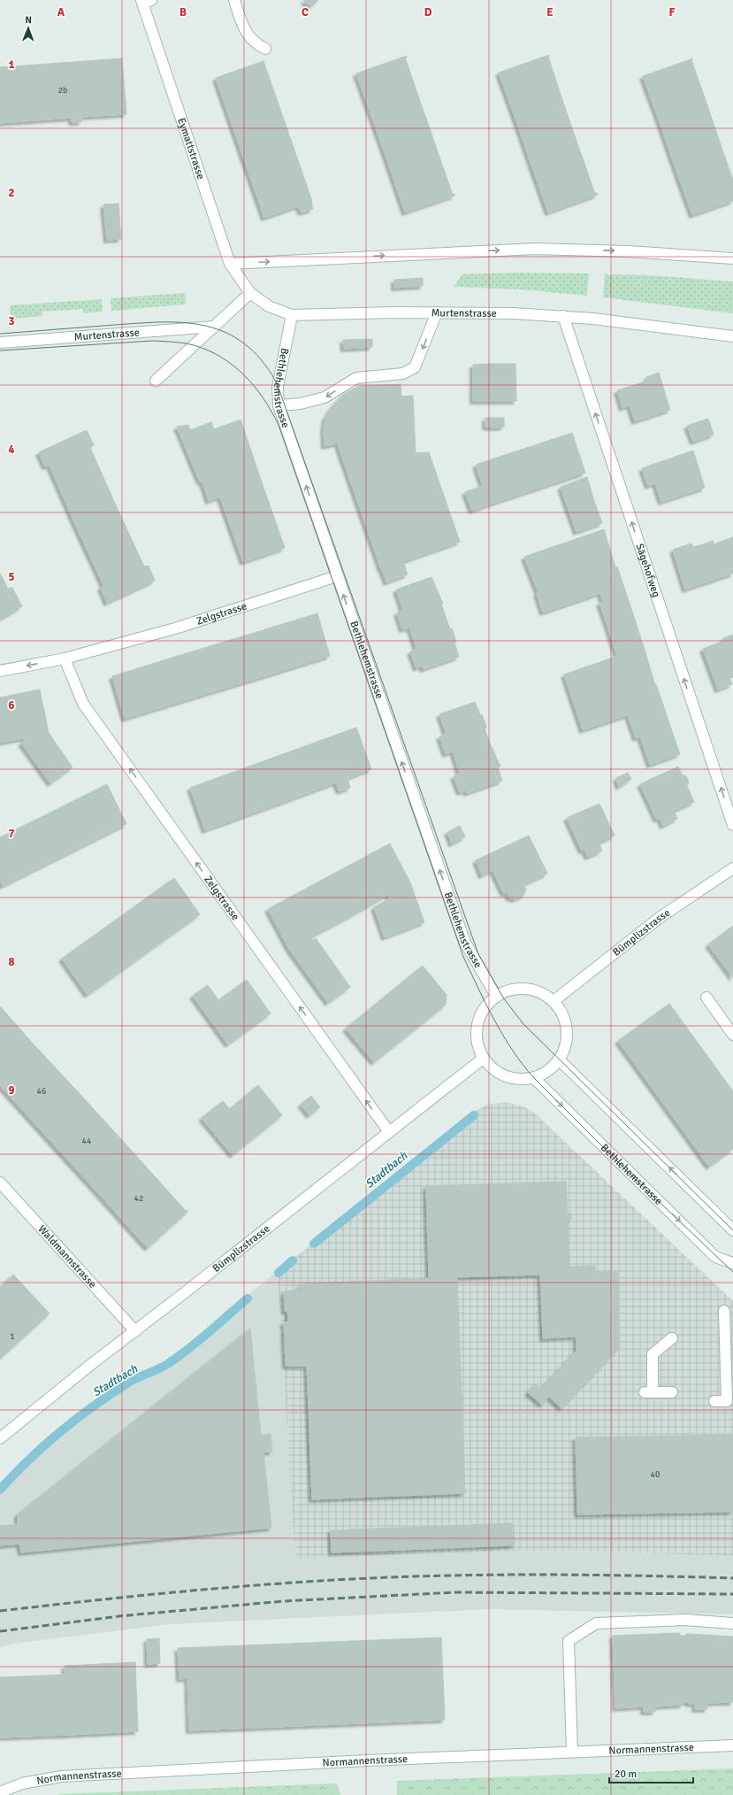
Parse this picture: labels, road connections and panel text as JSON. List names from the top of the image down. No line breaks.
{"streets":{"street":["Eymattstrasse","Murtenstrasse","Bethlehemstrasse","Sägehofweg","Zelgstrasse","Bümplizstrasse","Waldmannstrasse","Normannenstrasse"]},"crossings":[["Eymattstrasse","Murtenstrasse"],["Murtenstrasse","Bethlehemstrasse"],["Murtenstrasse","Sägehofweg"],["Bethlehemstrasse","Zelgstrasse"],["Bethlehemstrasse","Bümplizstrasse"],["Zelgstrasse","Bümplizstrasse"],["Bümplizstrasse","Waldmannstrasse"]],"one_way":["Sägehofweg","Zelgstrasse"],"water":["Stadtbach"],"house_numbers":["2b","46","44","42","1","40"],"scale_bar":"20 m","north":"top","grid":{"columns":["A","B","C","D","E","F"],"rows":["1","2","3","4","5","6","7","8","9"]}}
